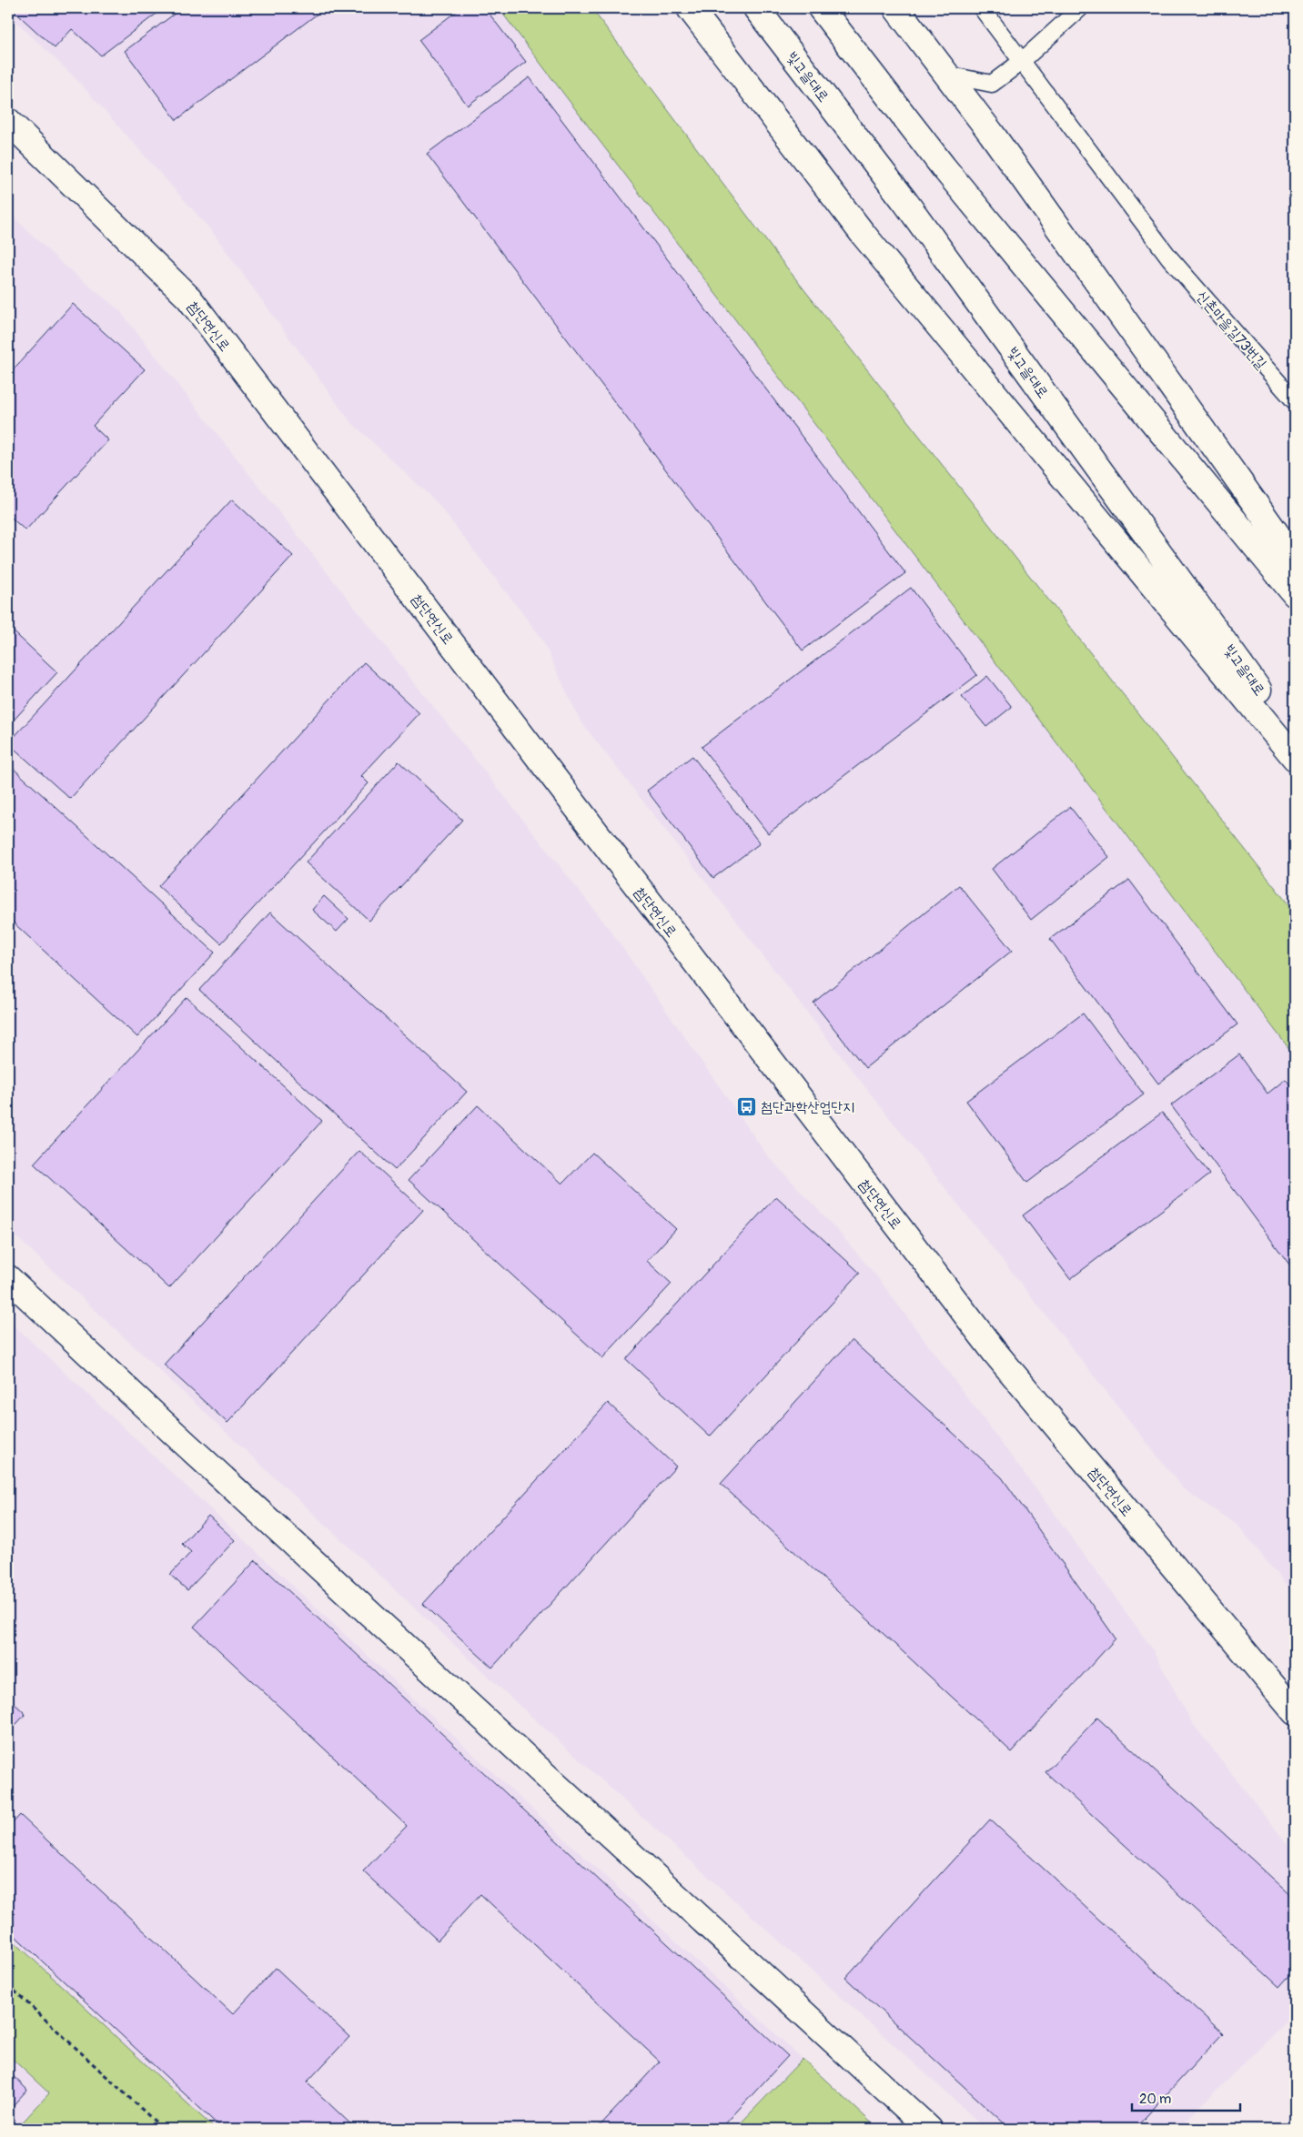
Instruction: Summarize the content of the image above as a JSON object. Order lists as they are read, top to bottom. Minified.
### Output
{"streets":{"main road":["빛고을대로","첨단연신로"],"lane":["신촌마을길73번길"]},"places":{"bus stop":["첨단과학산업단지"]},"scale_bar":"20 m"}
